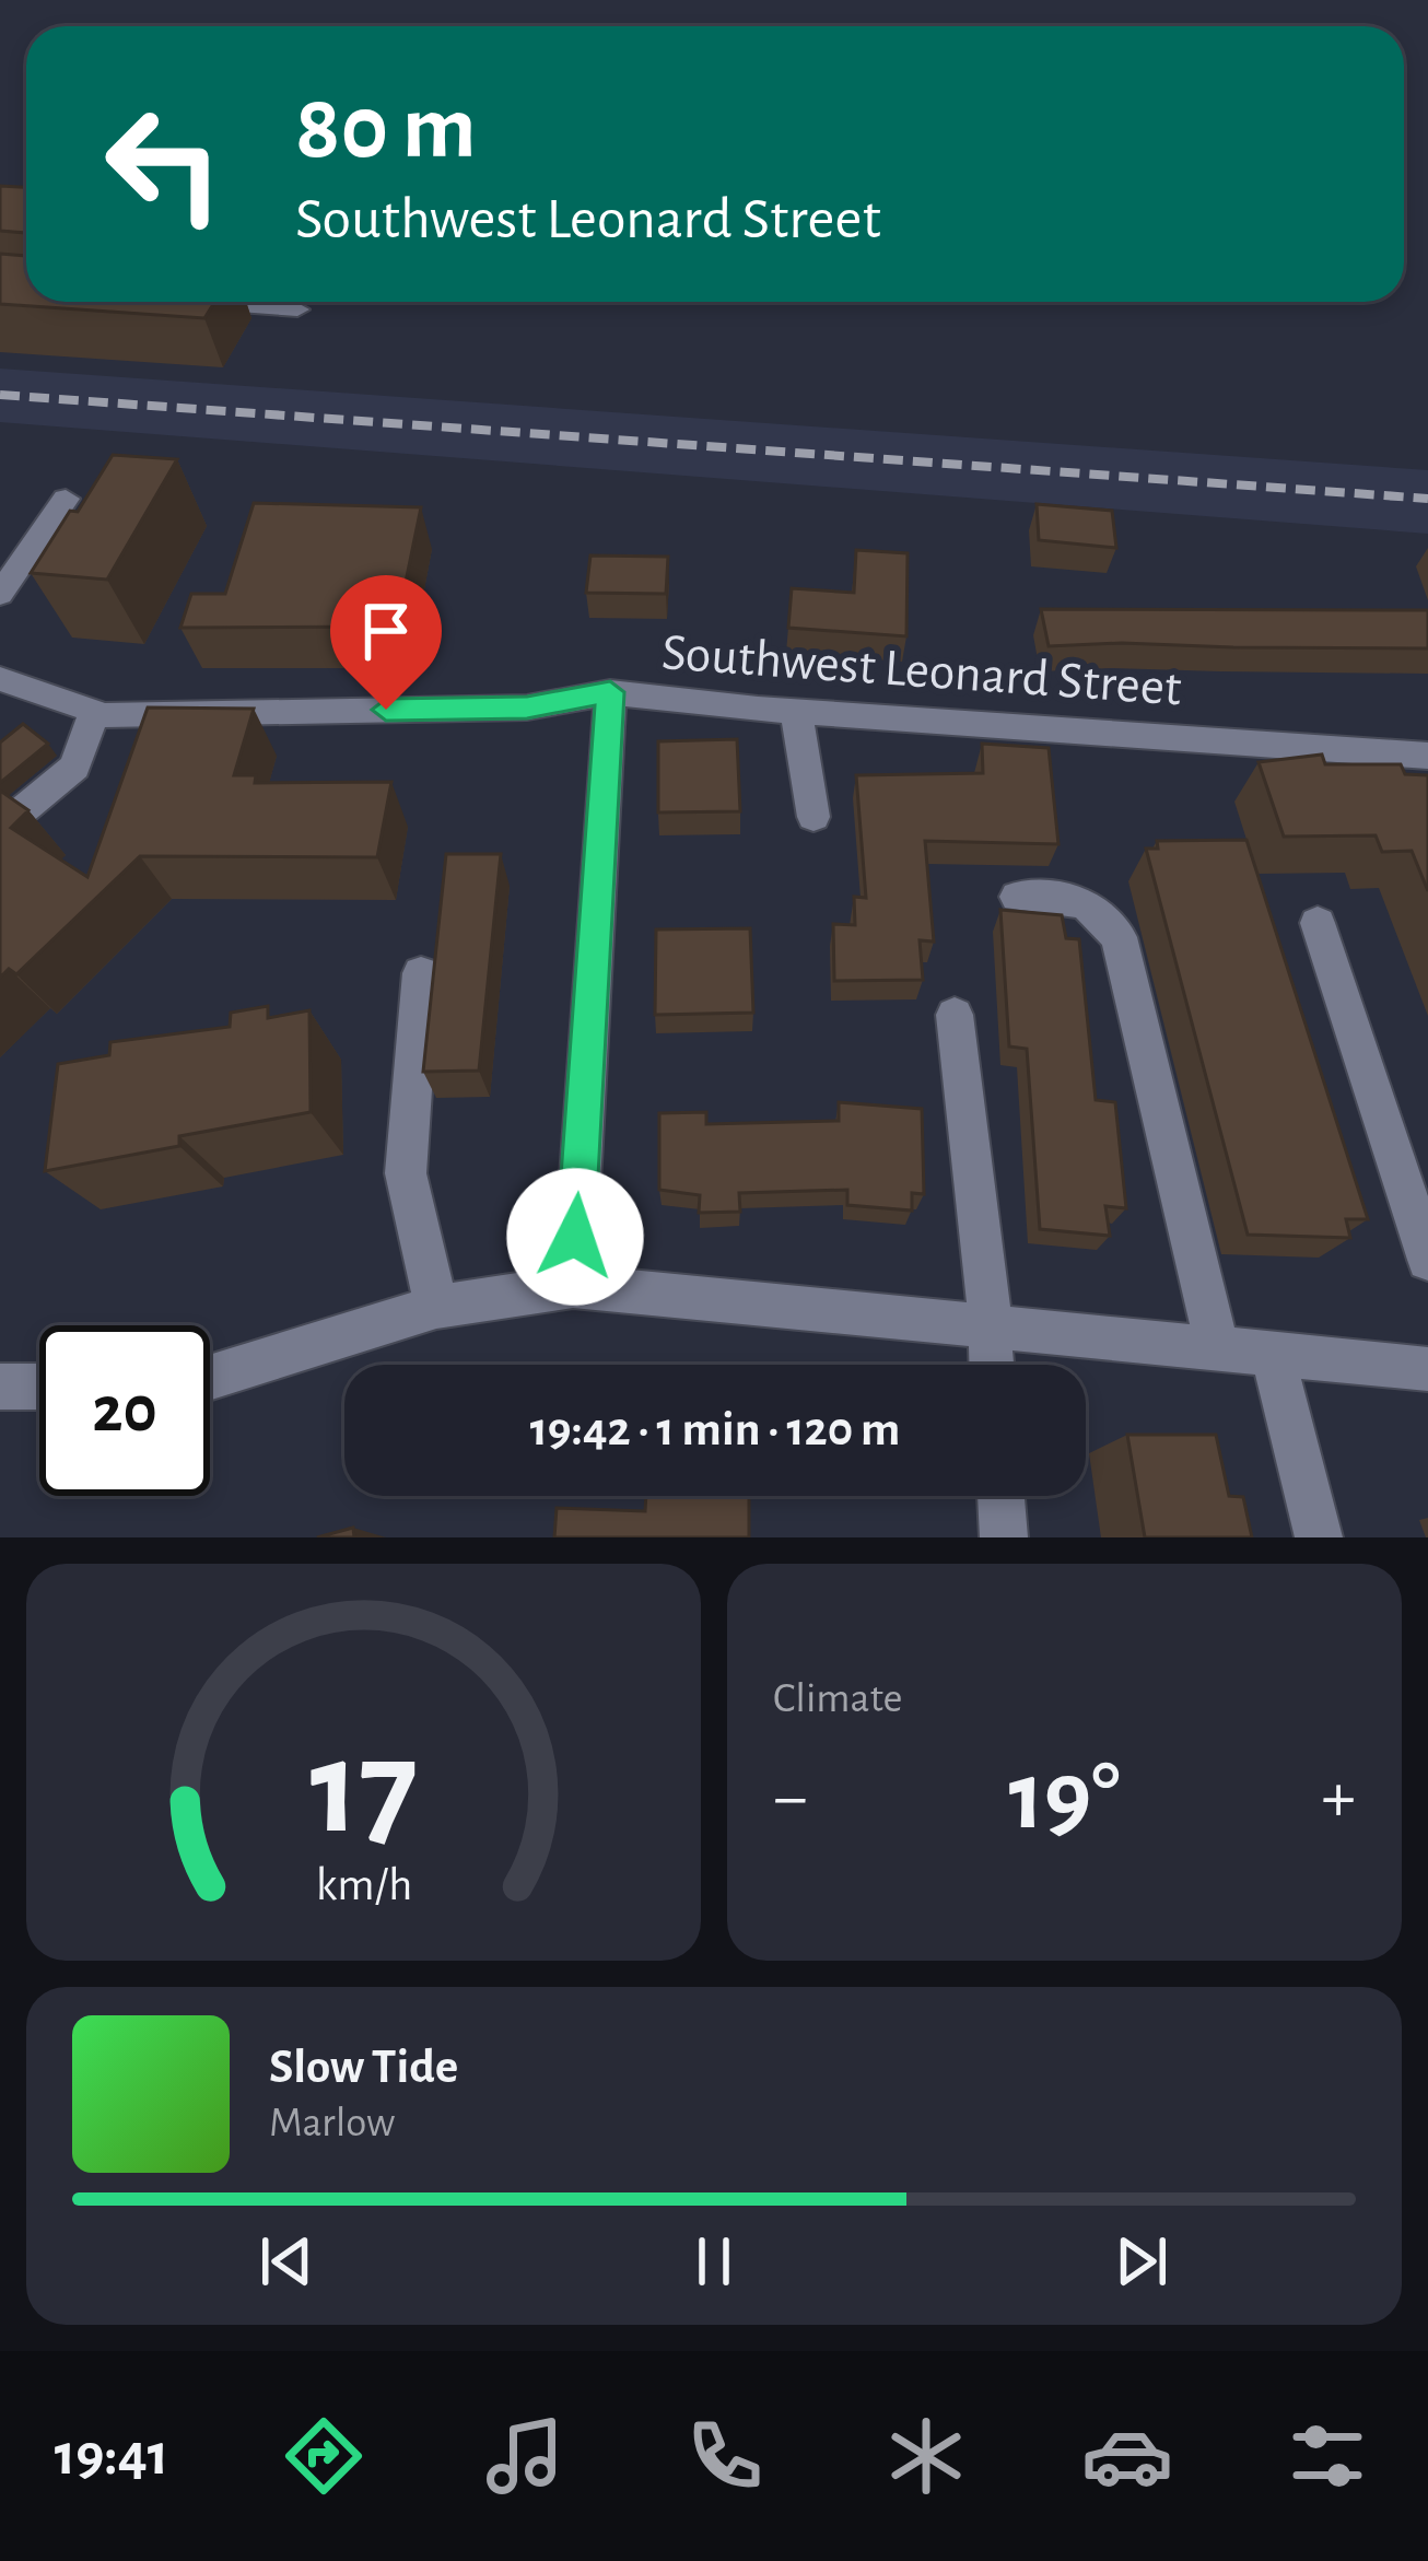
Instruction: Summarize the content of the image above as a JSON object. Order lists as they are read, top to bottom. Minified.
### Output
{"streets":{"street":["Southwest Leonard Street"]},"page":{"turn":["80 m","Southwest Leonard Street"],"limit":"20","trip":"19:42 · 1 min · 120 m","tile":"Climate","heat":["−","19°","+"],"song":["Slow Tide","Marlow"],"tabs":"19:41","gauge":["17","km/h"]}}
